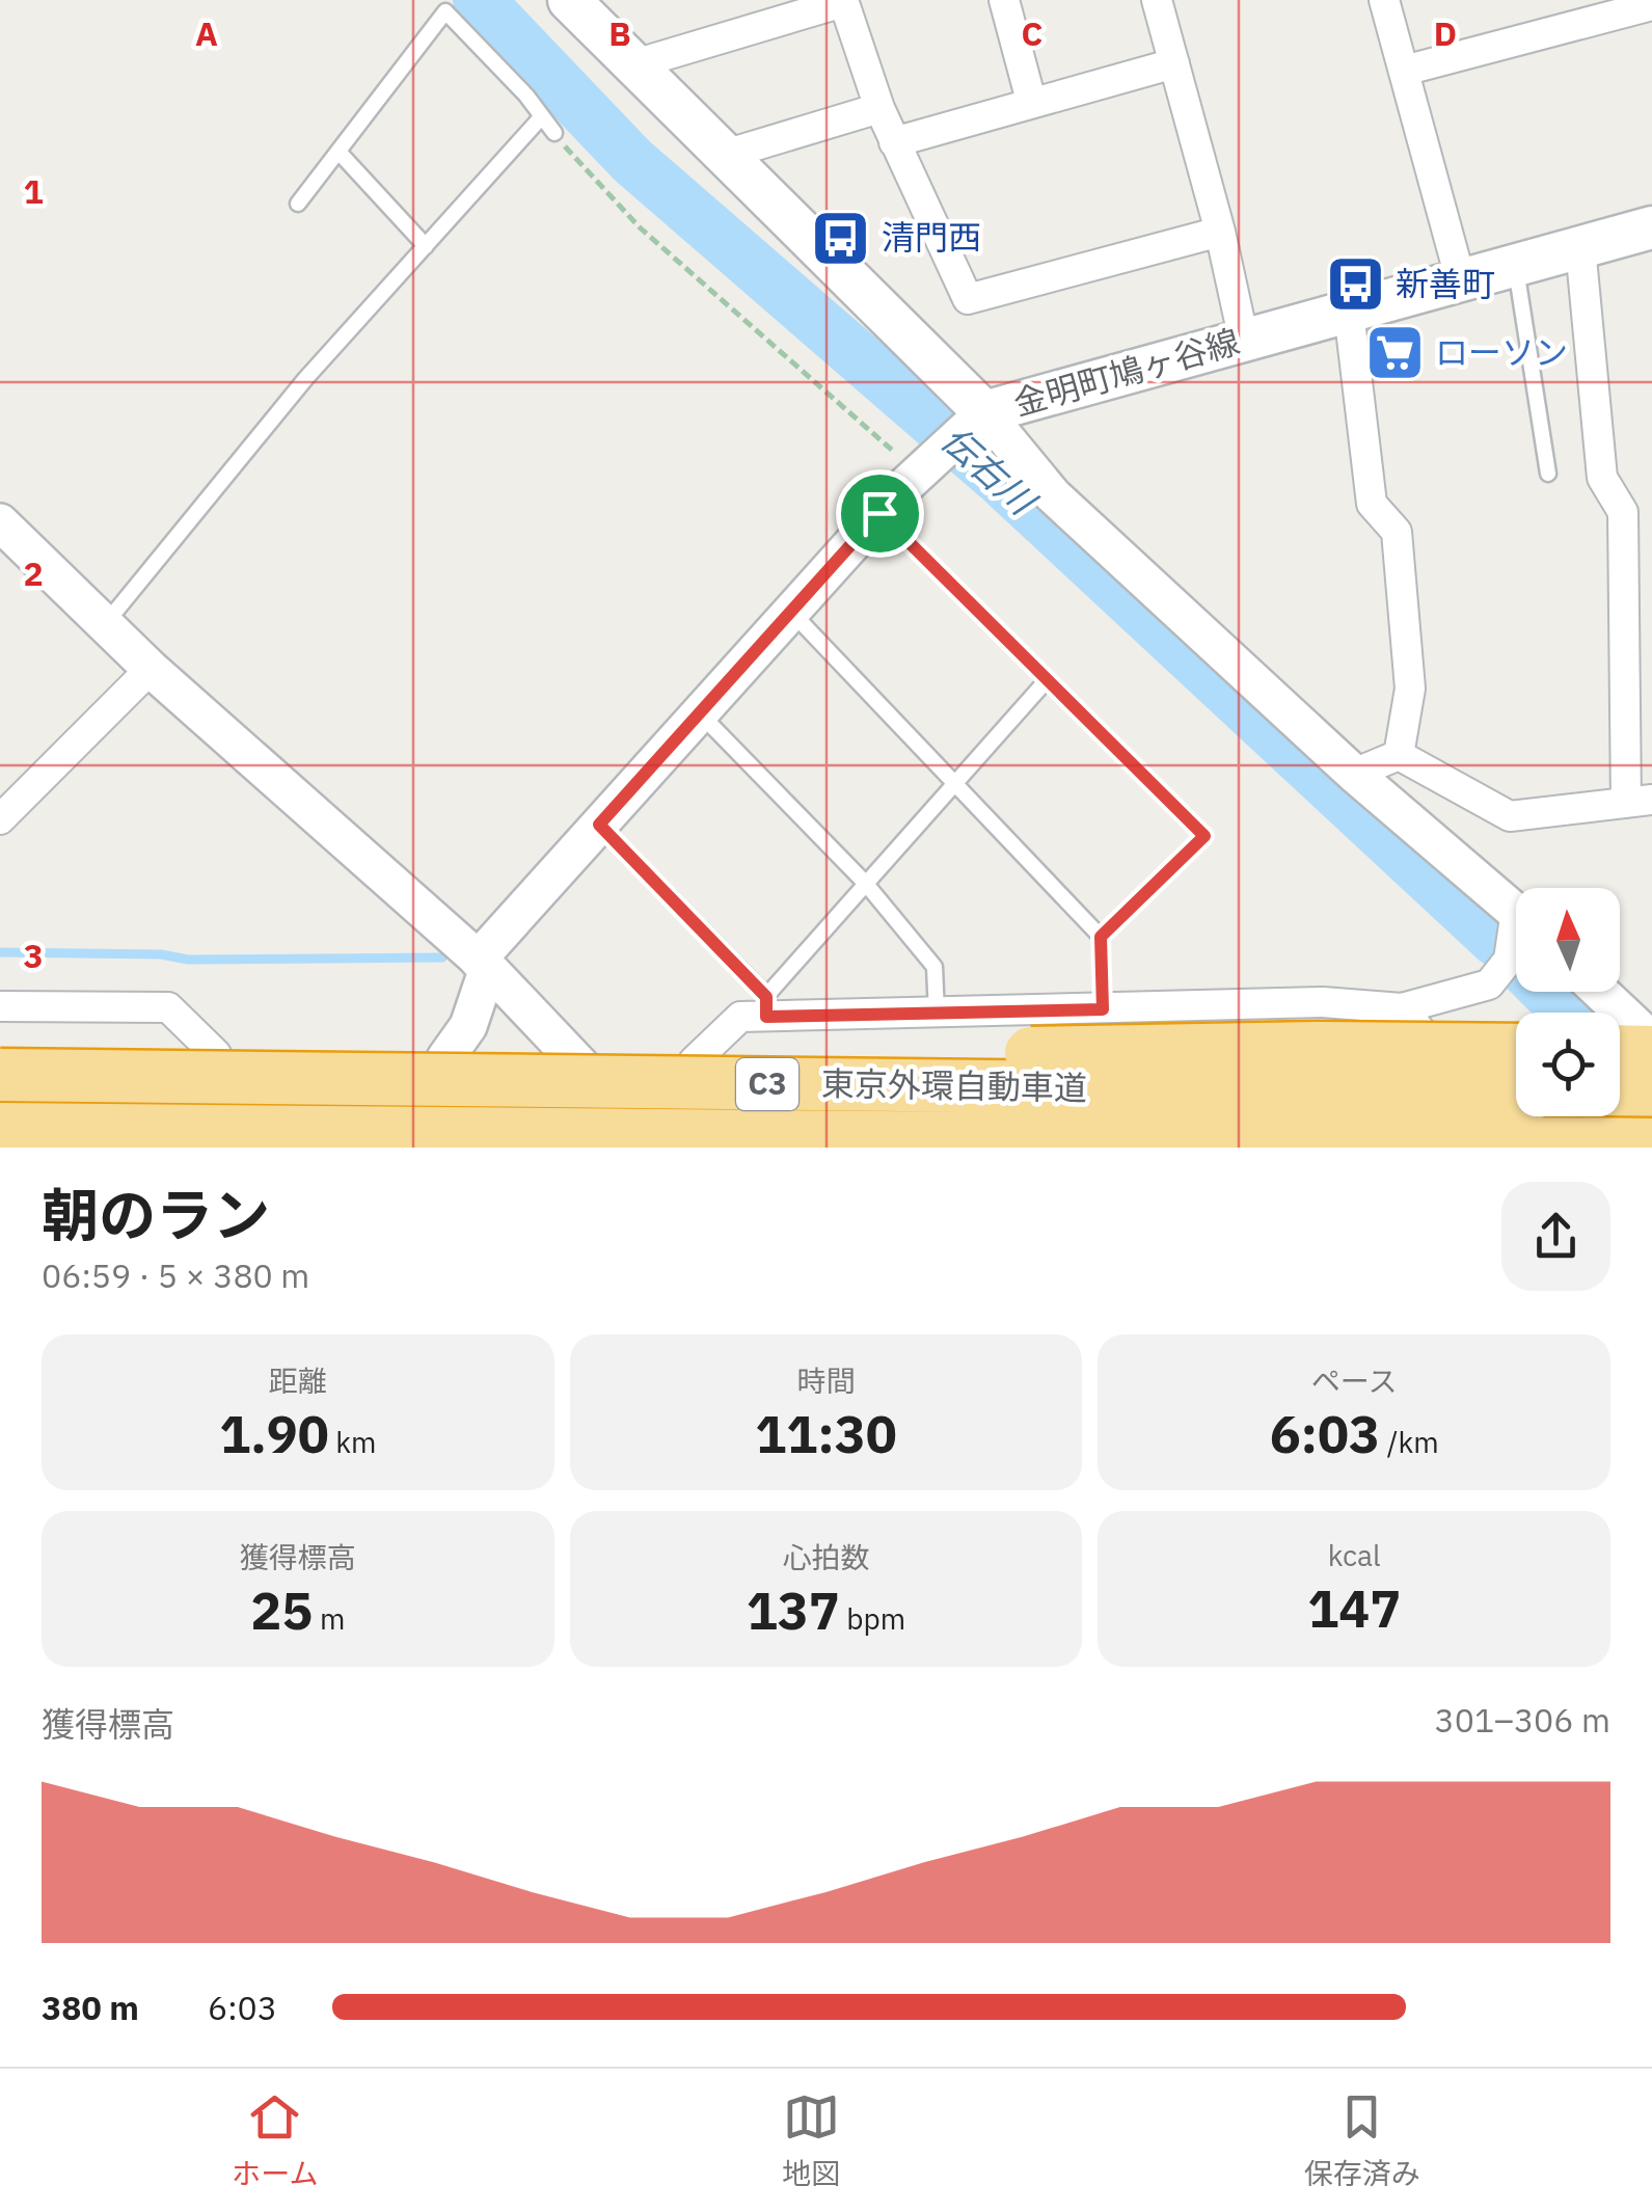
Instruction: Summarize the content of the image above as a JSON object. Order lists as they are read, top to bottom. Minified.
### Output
{"streets":{"highway":["C3","東京外環自動車道"],"main road":["金明町鳩ヶ谷線"]},"water":["伝右川"],"places":{"bus stop":["清門西","新善町"],"supermarket":["ローソン"]},"north":"top","page":{"heading":["朝のラン","06:59 · 5 × 380 m"],"stats":[["距離","1.90 km"],["時間","11:30"],["ペース","6:03 /km"],["獲得標高","25 m"],["心拍数","137 bpm"],["kcal","147"]],"chart":["獲得標高","301–306 m"],"list":[{"name":"380 m","note":"6:03"}],"tabs":["ホーム","地図","保存済み"]},"grid":{"columns":["A","B","C","D"],"rows":["1","2","3"]}}
